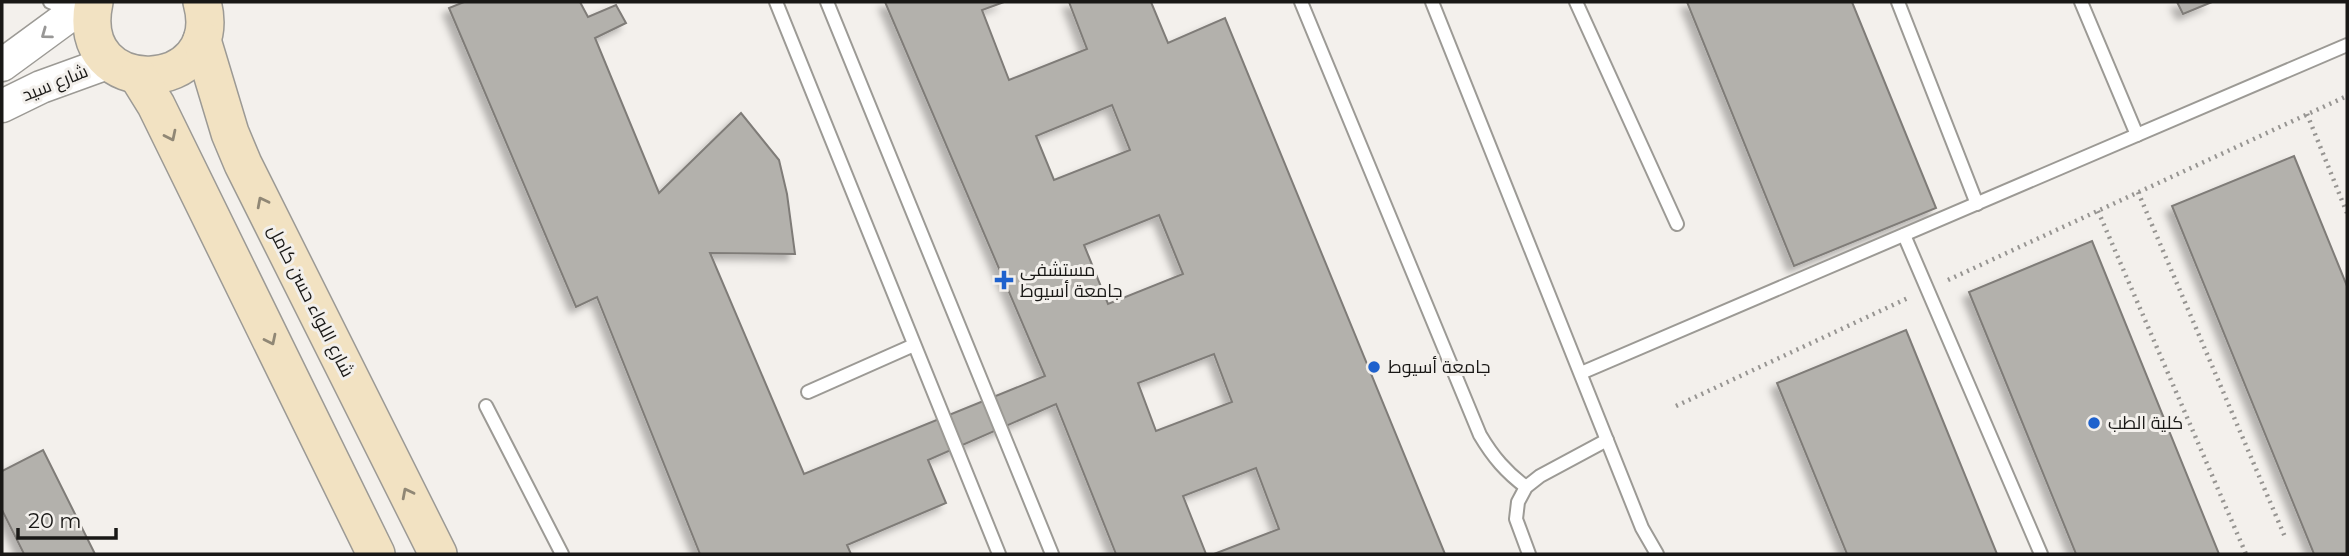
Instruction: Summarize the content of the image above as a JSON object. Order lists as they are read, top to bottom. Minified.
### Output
{"streets":{"main road":["شارع اللواء حسن كامل"],"street":["شارع سيد"]},"places":{"health":["مستشفی جامعة أسيوط"],"other":["جامعة أسيوط","كلية الطب"]},"scale_bar":"20 m"}
